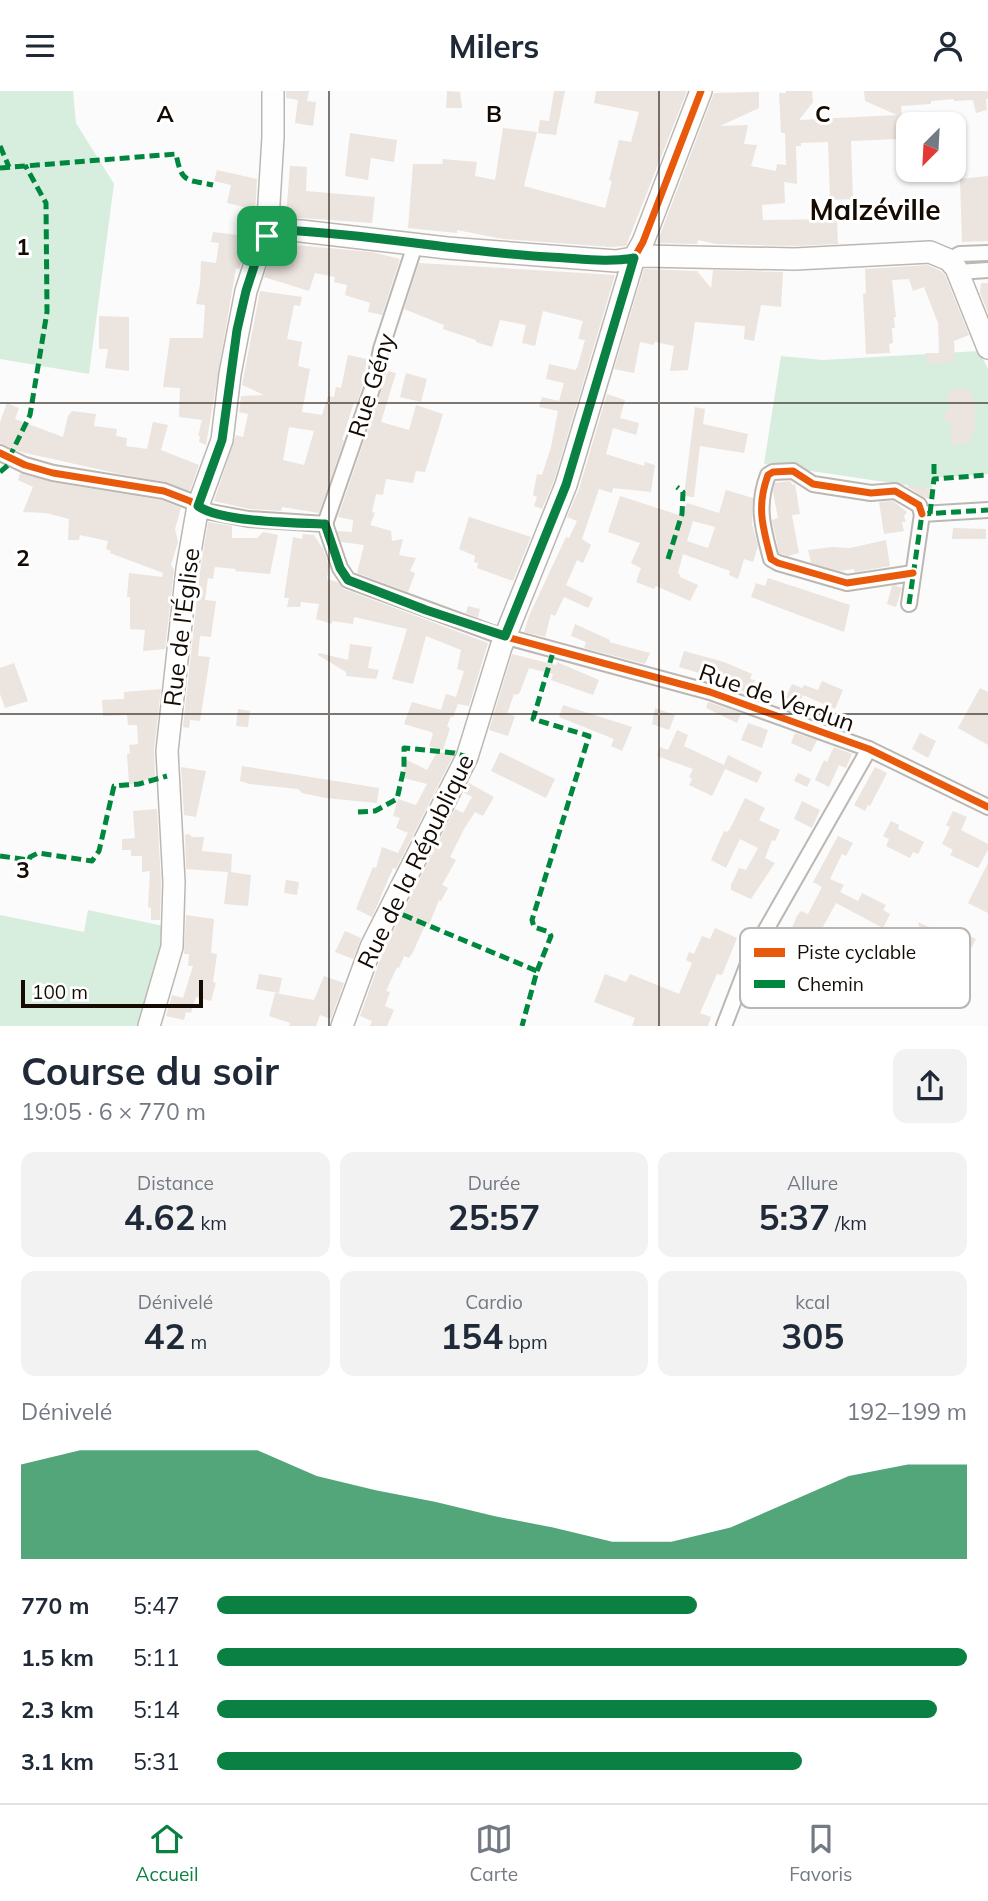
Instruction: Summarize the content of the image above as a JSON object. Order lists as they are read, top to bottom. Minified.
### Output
{"streets":{"main road":["Rue de l'Église","Rue de la République"],"street":["Rue Gény","Rue de Verdun"]},"crossings":[["Rue Gény","Rue de Verdun"],["Rue de Verdun","Rue de la République"]],"districts":["Malzéville"],"legend":["Piste cyclable","Chemin"],"scale_bar":"100 m","north":"bottom left","page":{"header":"Milers","scale":"100 m","heading":["Course du soir","19:05 · 6 × 770 m"],"stats":[["Distance","4.62 km"],["Durée","25:57"],["Allure","5:37 /km"],["Dénivelé","42 m"],["Cardio","154 bpm"],["kcal","305"]],"chart":["Dénivelé","192–199 m"],"list":[{"name":"770 m","note":"5:47"},{"name":"1.5 km","note":"5:11"},{"name":"2.3 km","note":"5:14"},{"name":"3.1 km","note":"5:31"}],"tabs":["Accueil","Carte","Favoris"]},"grid":{"columns":["A","B","C"],"rows":["1","2","3"]}}
